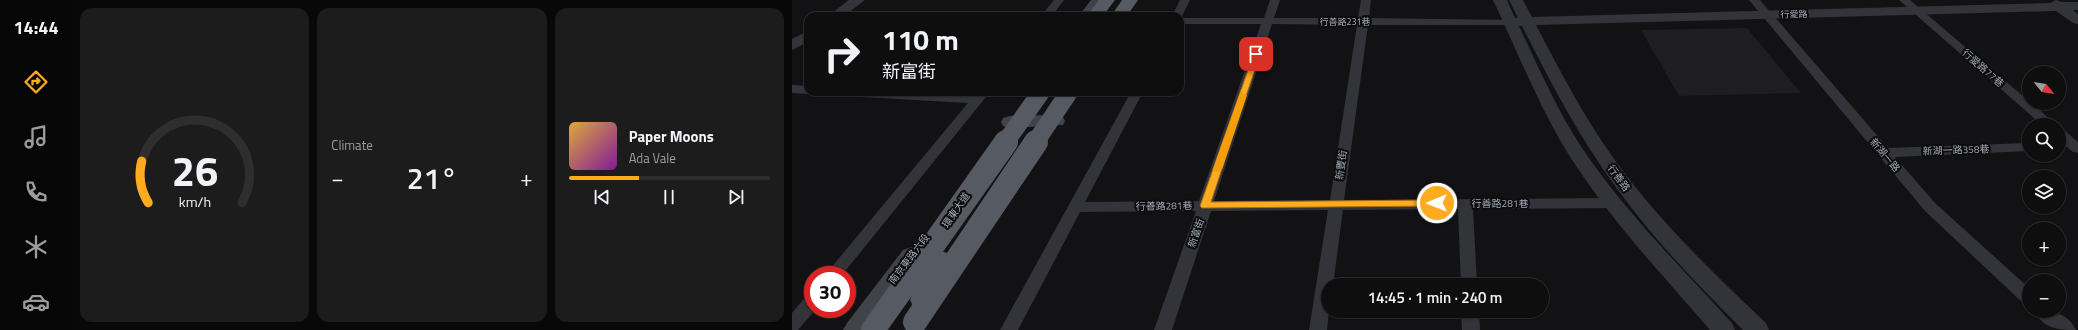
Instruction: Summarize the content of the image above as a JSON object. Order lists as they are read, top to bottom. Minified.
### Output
{"streets":{"highway":["環東大道"],"main road":["南京東路六段"],"street":["行愛路","行善路231巷","行愛路77巷","新湖一路358巷","新湖一路","新豐街","行善路","行善路281巷","新富街"]},"crossings":[["行愛路","行善路231巷"],["行愛路","行愛路77巷"],["行愛路","新湖一路"],["行愛路","行善路"],["行善路231巷","新豐街"],["行善路231巷","行善路"],["行善路231巷","新富街"],["新湖一路358巷","新湖一路"],["新豐街","行善路281巷"],["行善路","行善路281巷"],["行善路281巷","新富街"]],"north":"bottom right","page":{"tabs":"14:44","tile":"Climate","turn":["110 m","新富街"],"map_buttons":["+","−"],"song":["Paper Moons","Ada Vale"],"heat":["−","21°","+"],"limit":"30","trip":"14:45 · 1 min · 240 m","gauge":["26","km/h"]}}
